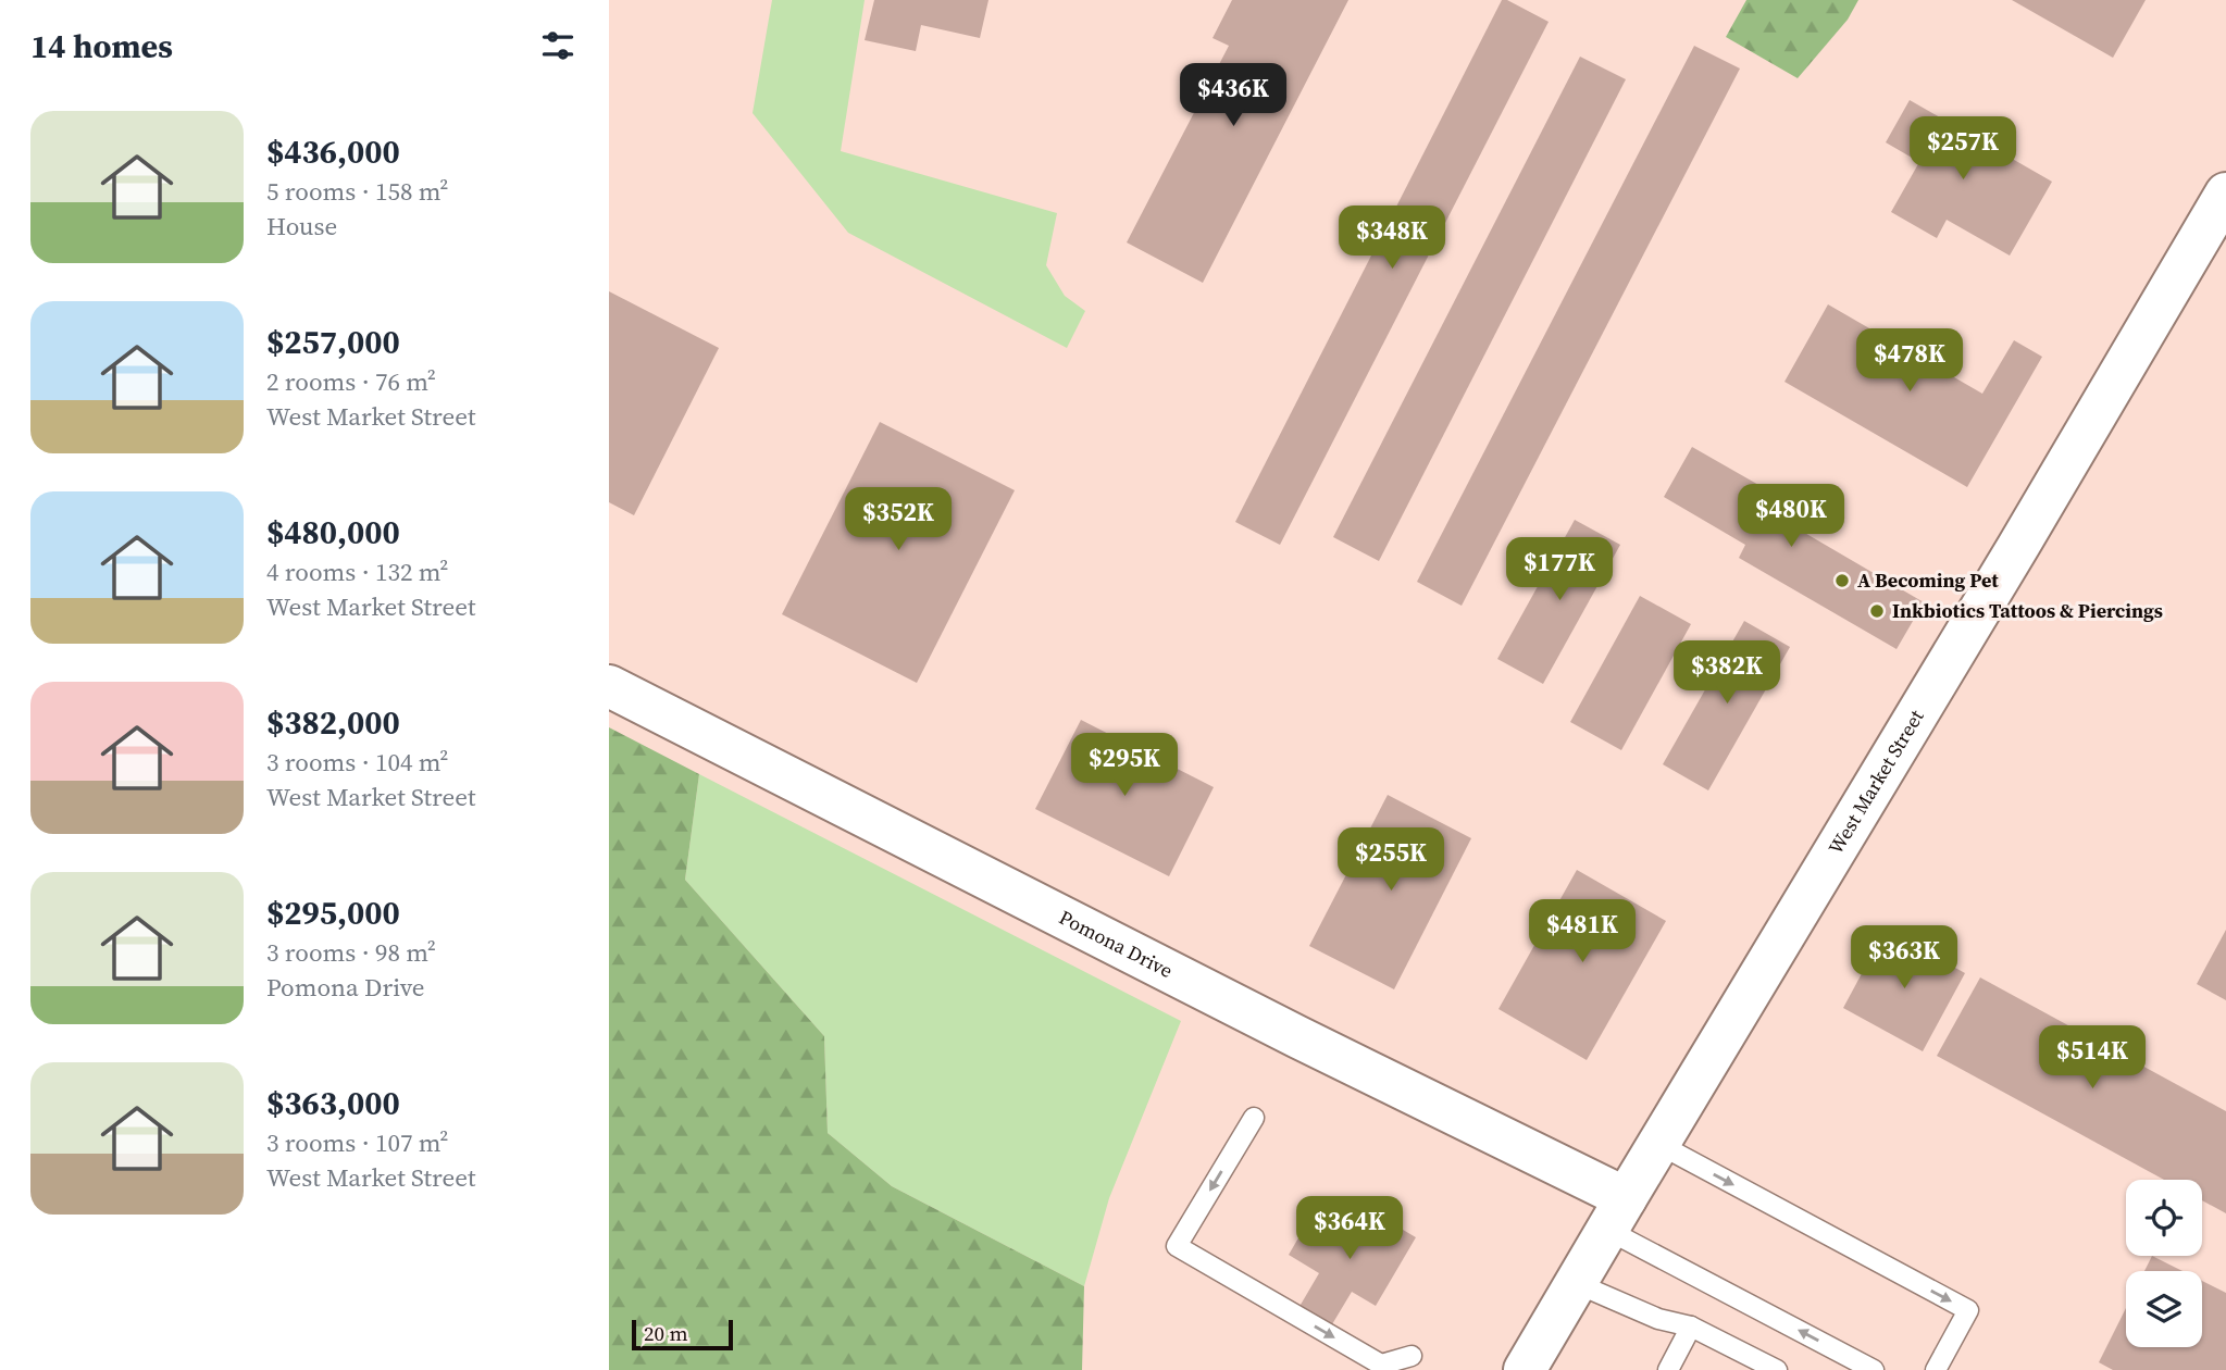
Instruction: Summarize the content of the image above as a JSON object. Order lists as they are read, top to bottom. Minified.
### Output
{"streets":{"main road":["West Market Street","Pomona Drive"]},"crossings":[["West Market Street","Pomona Drive"]],"places":["A Becoming Pet","Inkbiotics Tattoos & Piercings"],"scale_bar":"20 m","page":{"heading":"14 homes","price":["$436K","$257K","$348K","$478K","$480K","$352K","$177K","$382K","$295K","$255K","$481K","$363K","$514K","$364K"],"list":[{"name":"$436,000","note":"5 rooms · 158 m² · House"},{"name":"$257,000","note":"2 rooms · 76 m² · West Market Street"},{"name":"$480,000","note":"4 rooms · 132 m² · West Market Street"},{"name":"$382,000","note":"3 rooms · 104 m² · West Market Street"},{"name":"$295,000","note":"3 rooms · 98 m² · Pomona Drive"},{"name":"$363,000","note":"3 rooms · 107 m² · West Market Street"}],"scale":"20 m"}}
